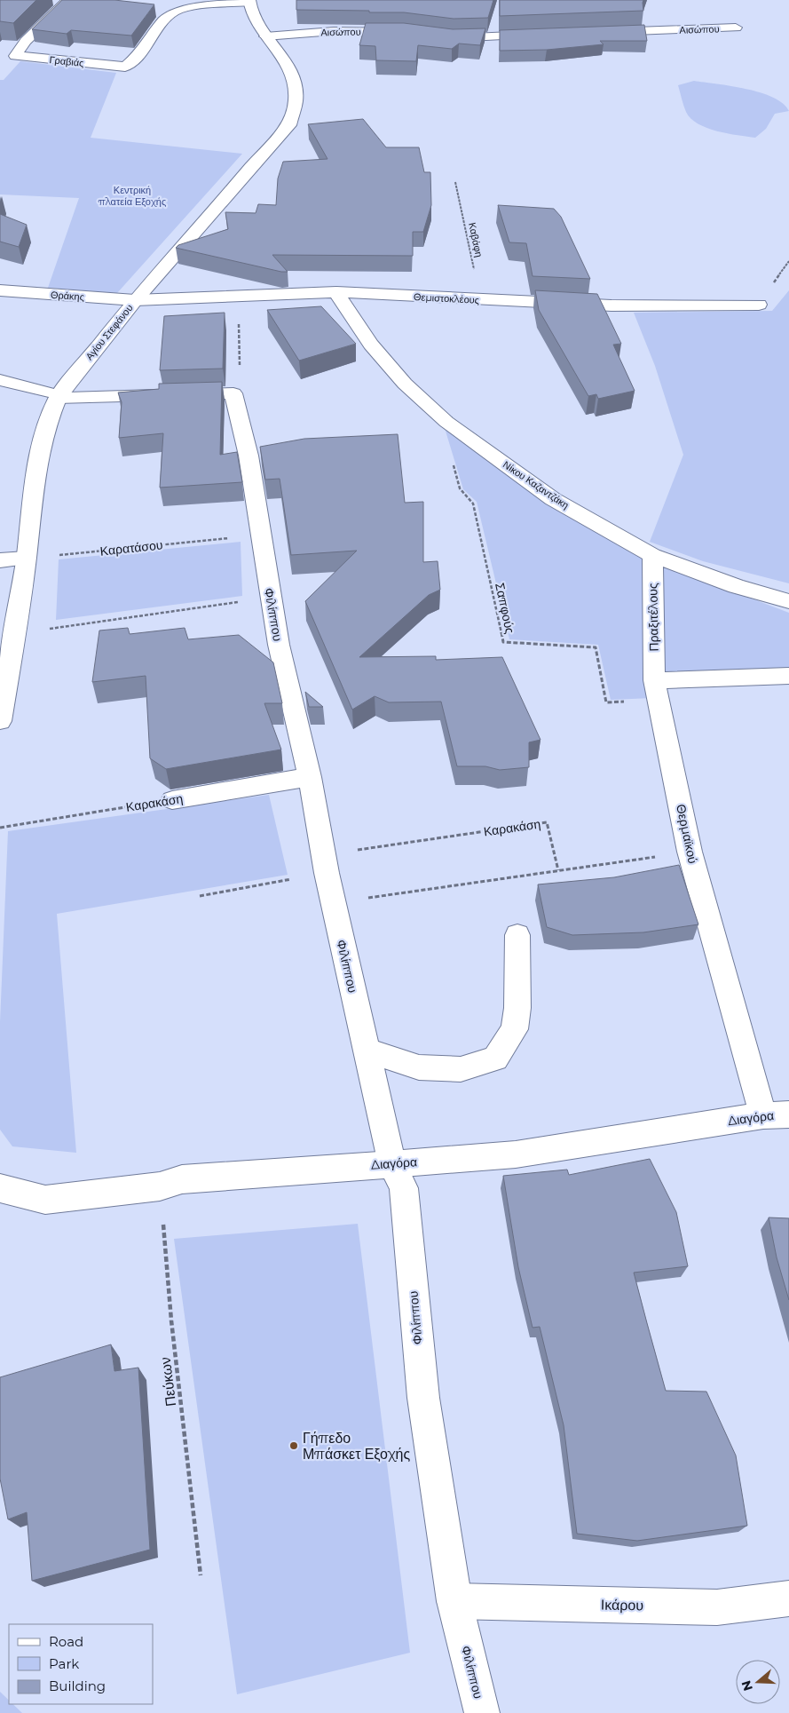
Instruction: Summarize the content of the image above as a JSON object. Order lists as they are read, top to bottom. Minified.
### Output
{"streets":{"street":["Αισώπου","Γραβιάς","Θράκης","Θεμιστοκλέους","Αγίου Στεφάνου","Νίκου Καζαντζάκη","Φιλίππου","Πραξιτέλους","Καρακάση","Θερμαϊκού","Διαγόρα","Ικάρου"],"path":["Καβάφη","Καρατάσου","Σαπφούς","Πεύκων"]},"crossings":[["Αισώπου","Αγίου Στεφάνου"],["Γραβιάς","Αγίου Στεφάνου"],["Καβάφη","Θεμιστοκλέους"],["Θράκης","Θεμιστοκλέους"],["Θράκης","Αγίου Στεφάνου"],["Θεμιστοκλέους","Αγίου Στεφάνου"],["Θεμιστοκλέους","Νίκου Καζαντζάκη"],["Αγίου Στεφάνου","Καρατάσου"],["Αγίου Στεφάνου","Φιλίππου"],["Νίκου Καζαντζάκη","Σαπφούς"],["Νίκου Καζαντζάκη","Πραξιτέλους"],["Καρατάσου","Φιλίππου"],["Σαπφούς","Πραξιτέλους"],["Σαπφούς","Θερμαϊκού"],["Φιλίππου","Καρακάση"],["Φιλίππου","Διαγόρα"],["Φιλίππου","Ικάρου"],["Πραξιτέλους","Θερμαϊκού"],["Θερμαϊκού","Διαγόρα"],["Διαγόρα","Πεύκων"]],"parks":["Κεντρική πλατεία Εξοχής"],"places":["Γήπεδο Μπάσκετ Εξοχής"],"legend":["Road","Park","Building"],"north":"left"}
